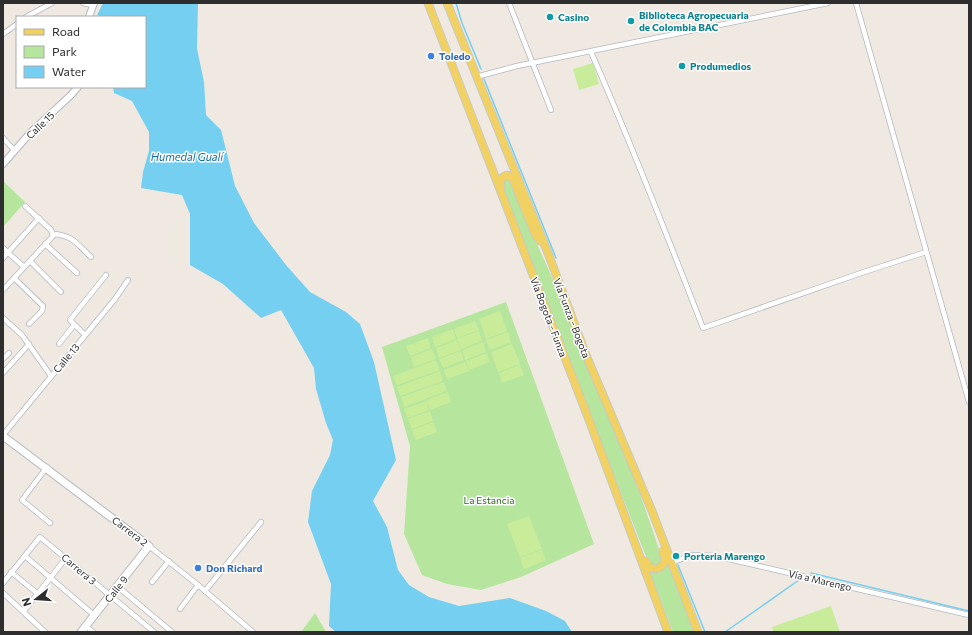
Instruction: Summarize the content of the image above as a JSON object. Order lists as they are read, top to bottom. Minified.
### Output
{"streets":{"main road":["Vía Bogota - Funza","Vía Funza - Bogota","Carrera 2","Calle 9"],"street":["Calle 15","Calle 13","Carrera 3","Vía a Marengo"]},"crossings":[["Vía Funza - Bogota","Vía a Marengo"],["Calle 13","Carrera 2"],["Carrera 2","Calle 9"],["Carrera 3","Calle 9"]],"water":["Humedal Gualí"],"parks":["La Estancia"],"places":["Casino","Biblioteca Agropecuaria de Colombia BAC","Toledo","Produmedios","Porteria Marengo","Don Richard"],"legend":["Road","Park","Water"],"north":"left"}
